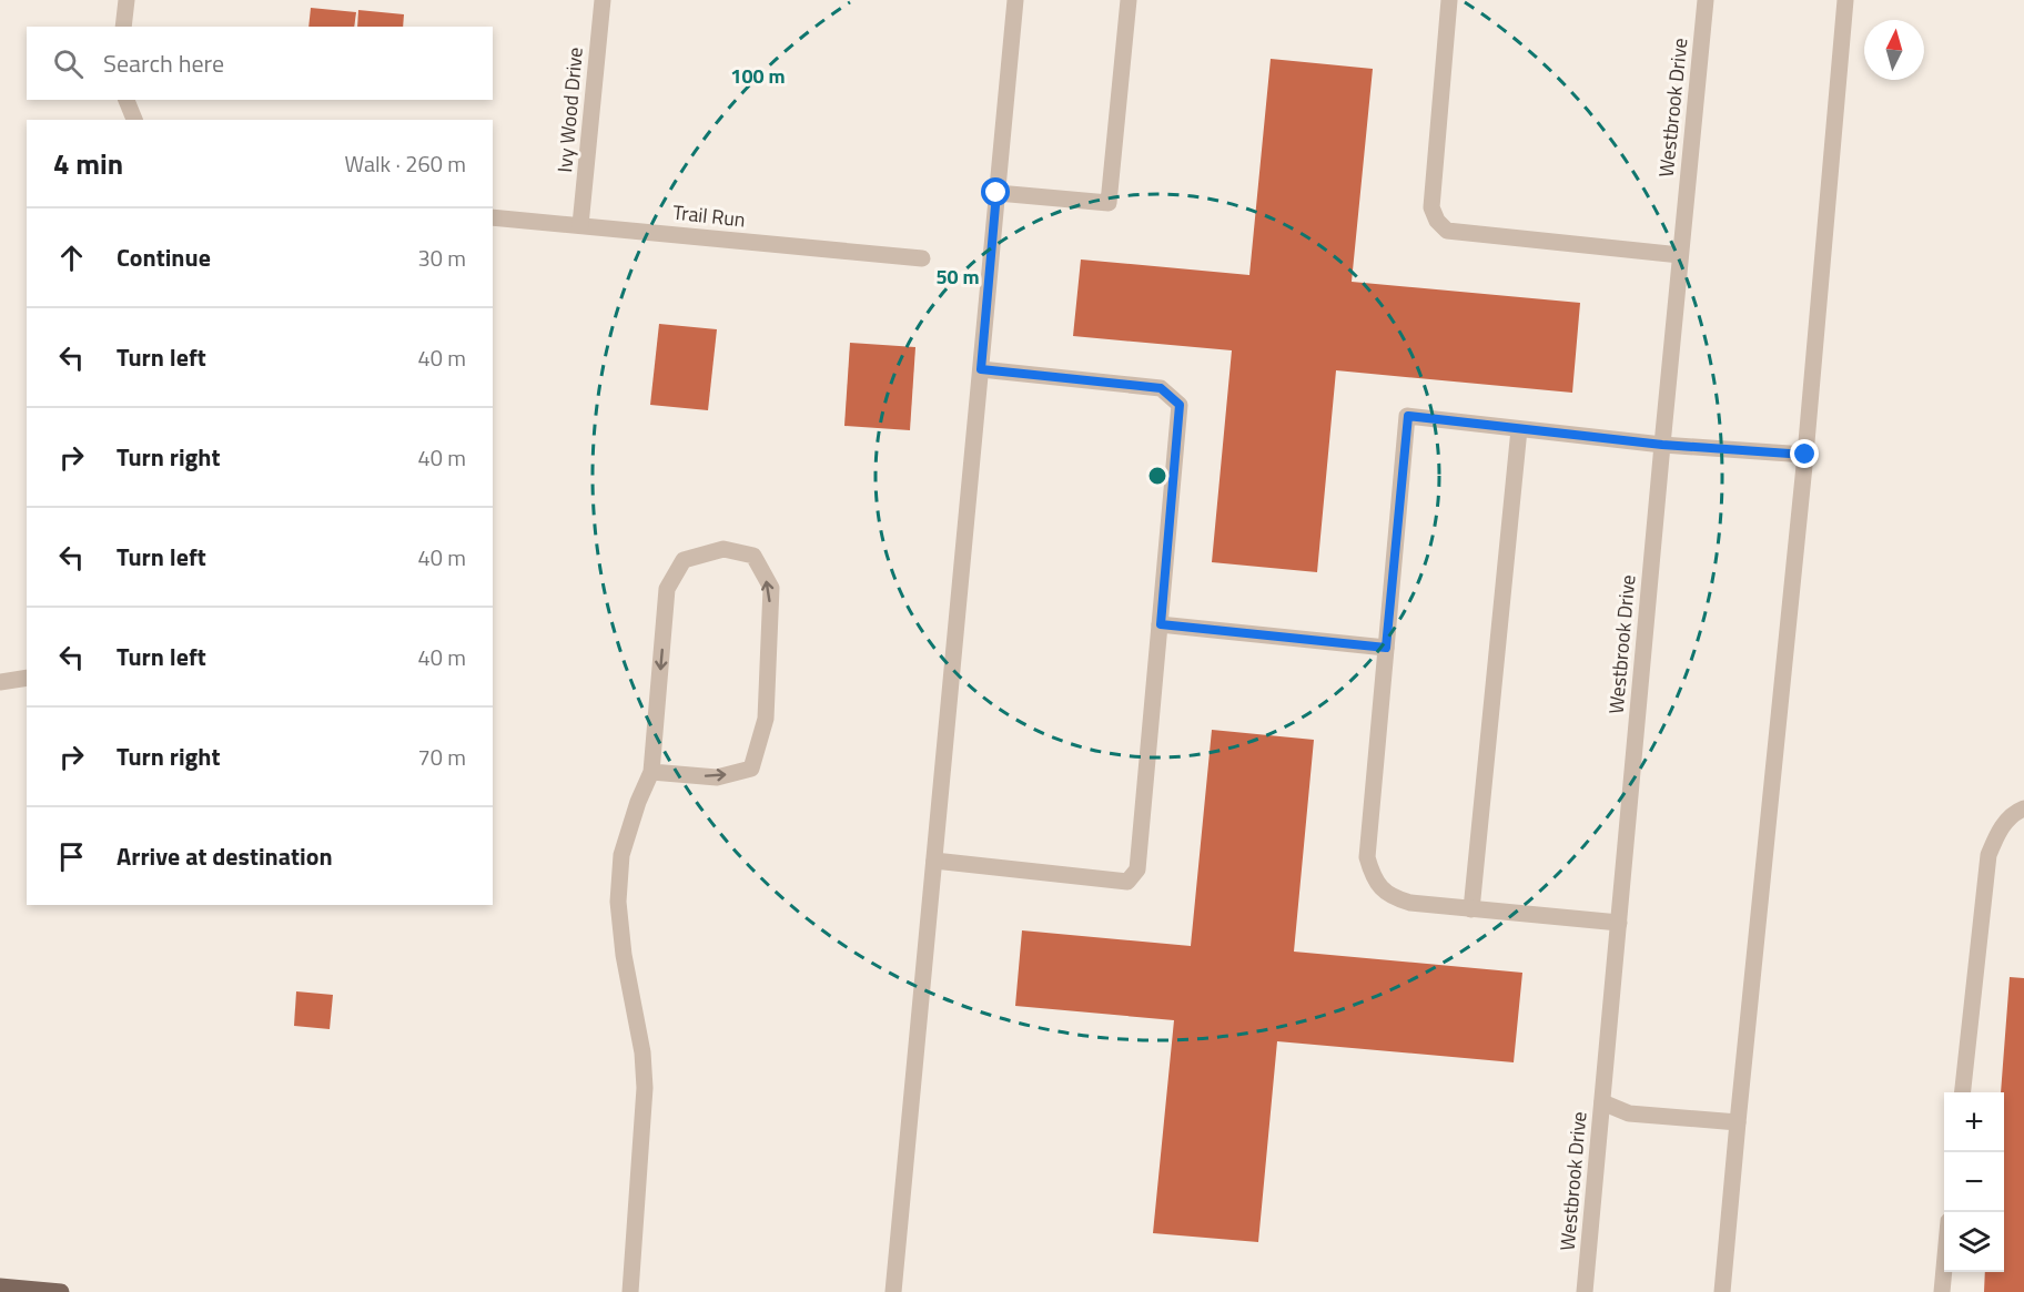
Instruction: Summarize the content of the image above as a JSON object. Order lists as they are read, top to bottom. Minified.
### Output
{"streets":{"street":["Westbrook Drive","Ivy Wood Drive","Trail Run"]},"crossings":[["Ivy Wood Drive","Trail Run"]],"north":"top","page":{"search":"Search here","heading":["4 min","Walk · 260 m"],"list":[["Continue","30 m"],["Turn left","40 m"],["Turn right","40 m"],["Turn left","40 m"],["Turn left","40 m"],["Turn right","70 m"],"Arrive at destination"],"map_buttons":["+","−"]},"rings":["100 m","50 m"]}
